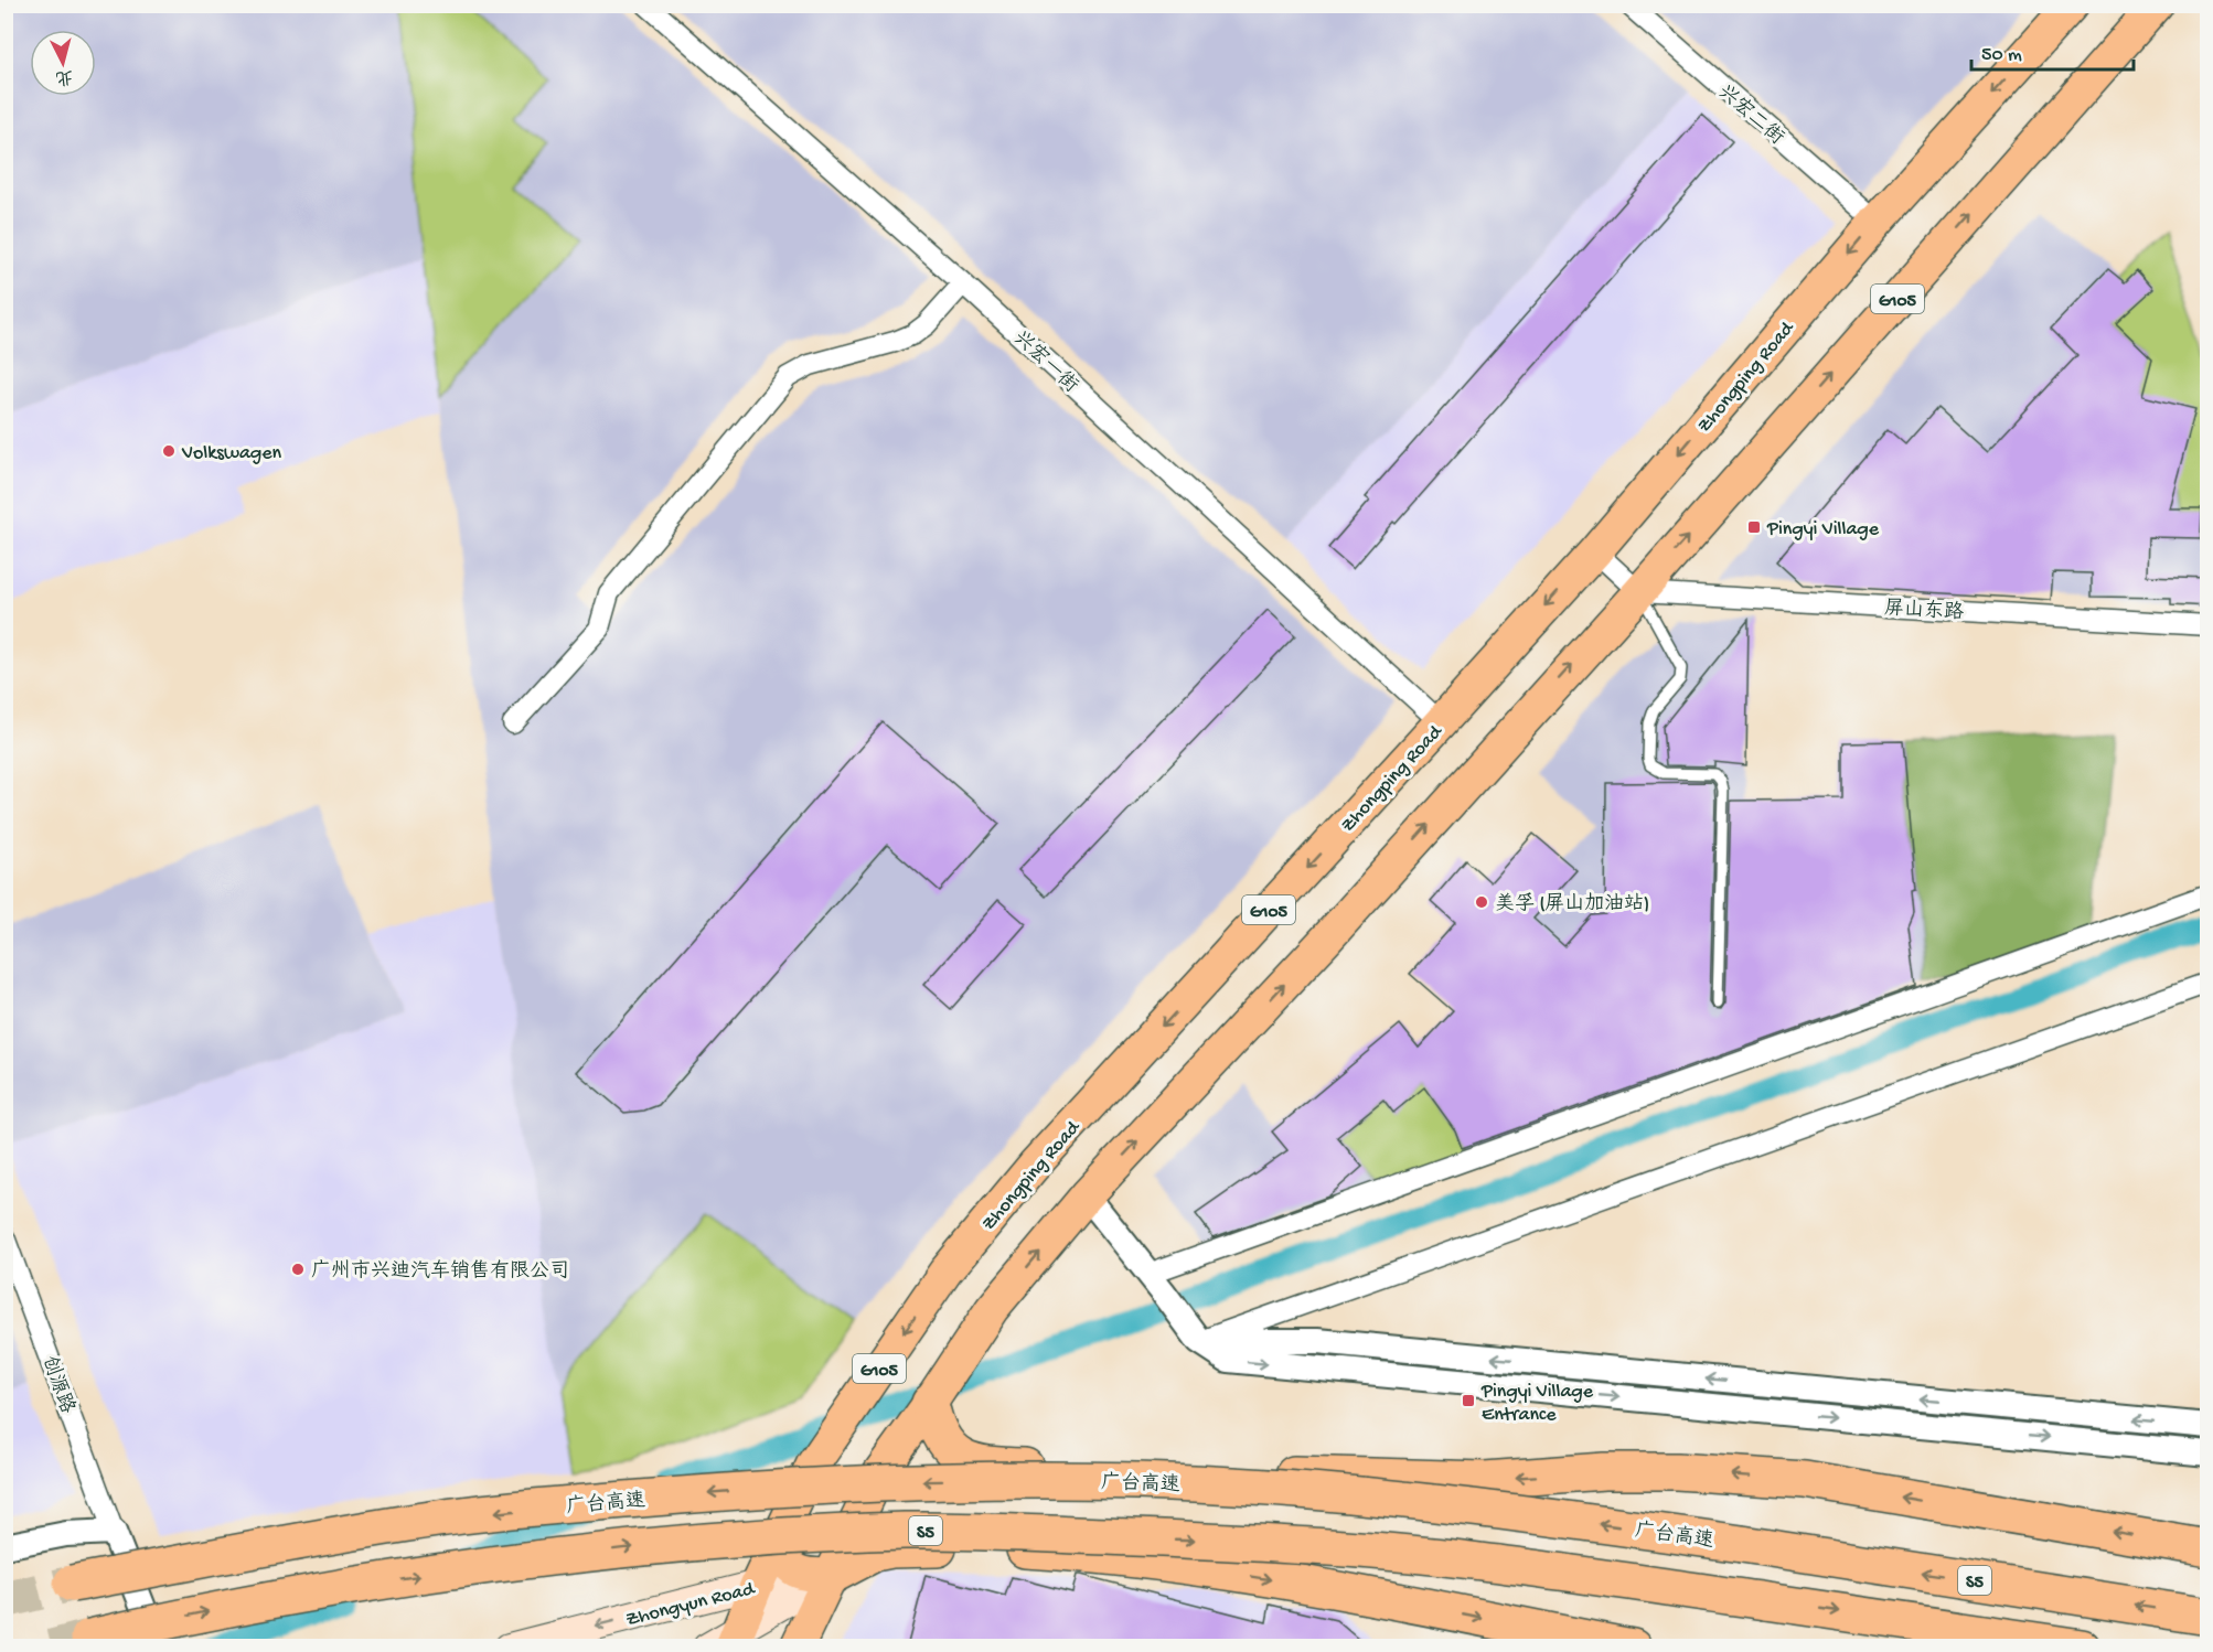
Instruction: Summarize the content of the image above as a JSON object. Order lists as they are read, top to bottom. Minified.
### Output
{"streets":{"highway":["G105","Zhongping Road","广台高速","S5"],"main road":["Zhongyun Road"],"street":["兴宏二街","兴宏一街","屏山东路","创源路"]},"crossings":[["兴宏二街","Zhongping Road"],["G105","Zhongping Road"],["G105","屏山东路"],["G105","Zhongyun Road"],["兴宏一街","Zhongping Road"],["Zhongping Road","Zhongyun Road"]],"one_way":["Zhongyun Road"],"places":{"other":["Volkswagen","美孚 (屏山加油站)","广州市兴迪汽车销售有限公司"],"transit":["Pingyi Village","Pingyi Village Entrance"]},"scale_bar":"50 m","north":"bottom"}
